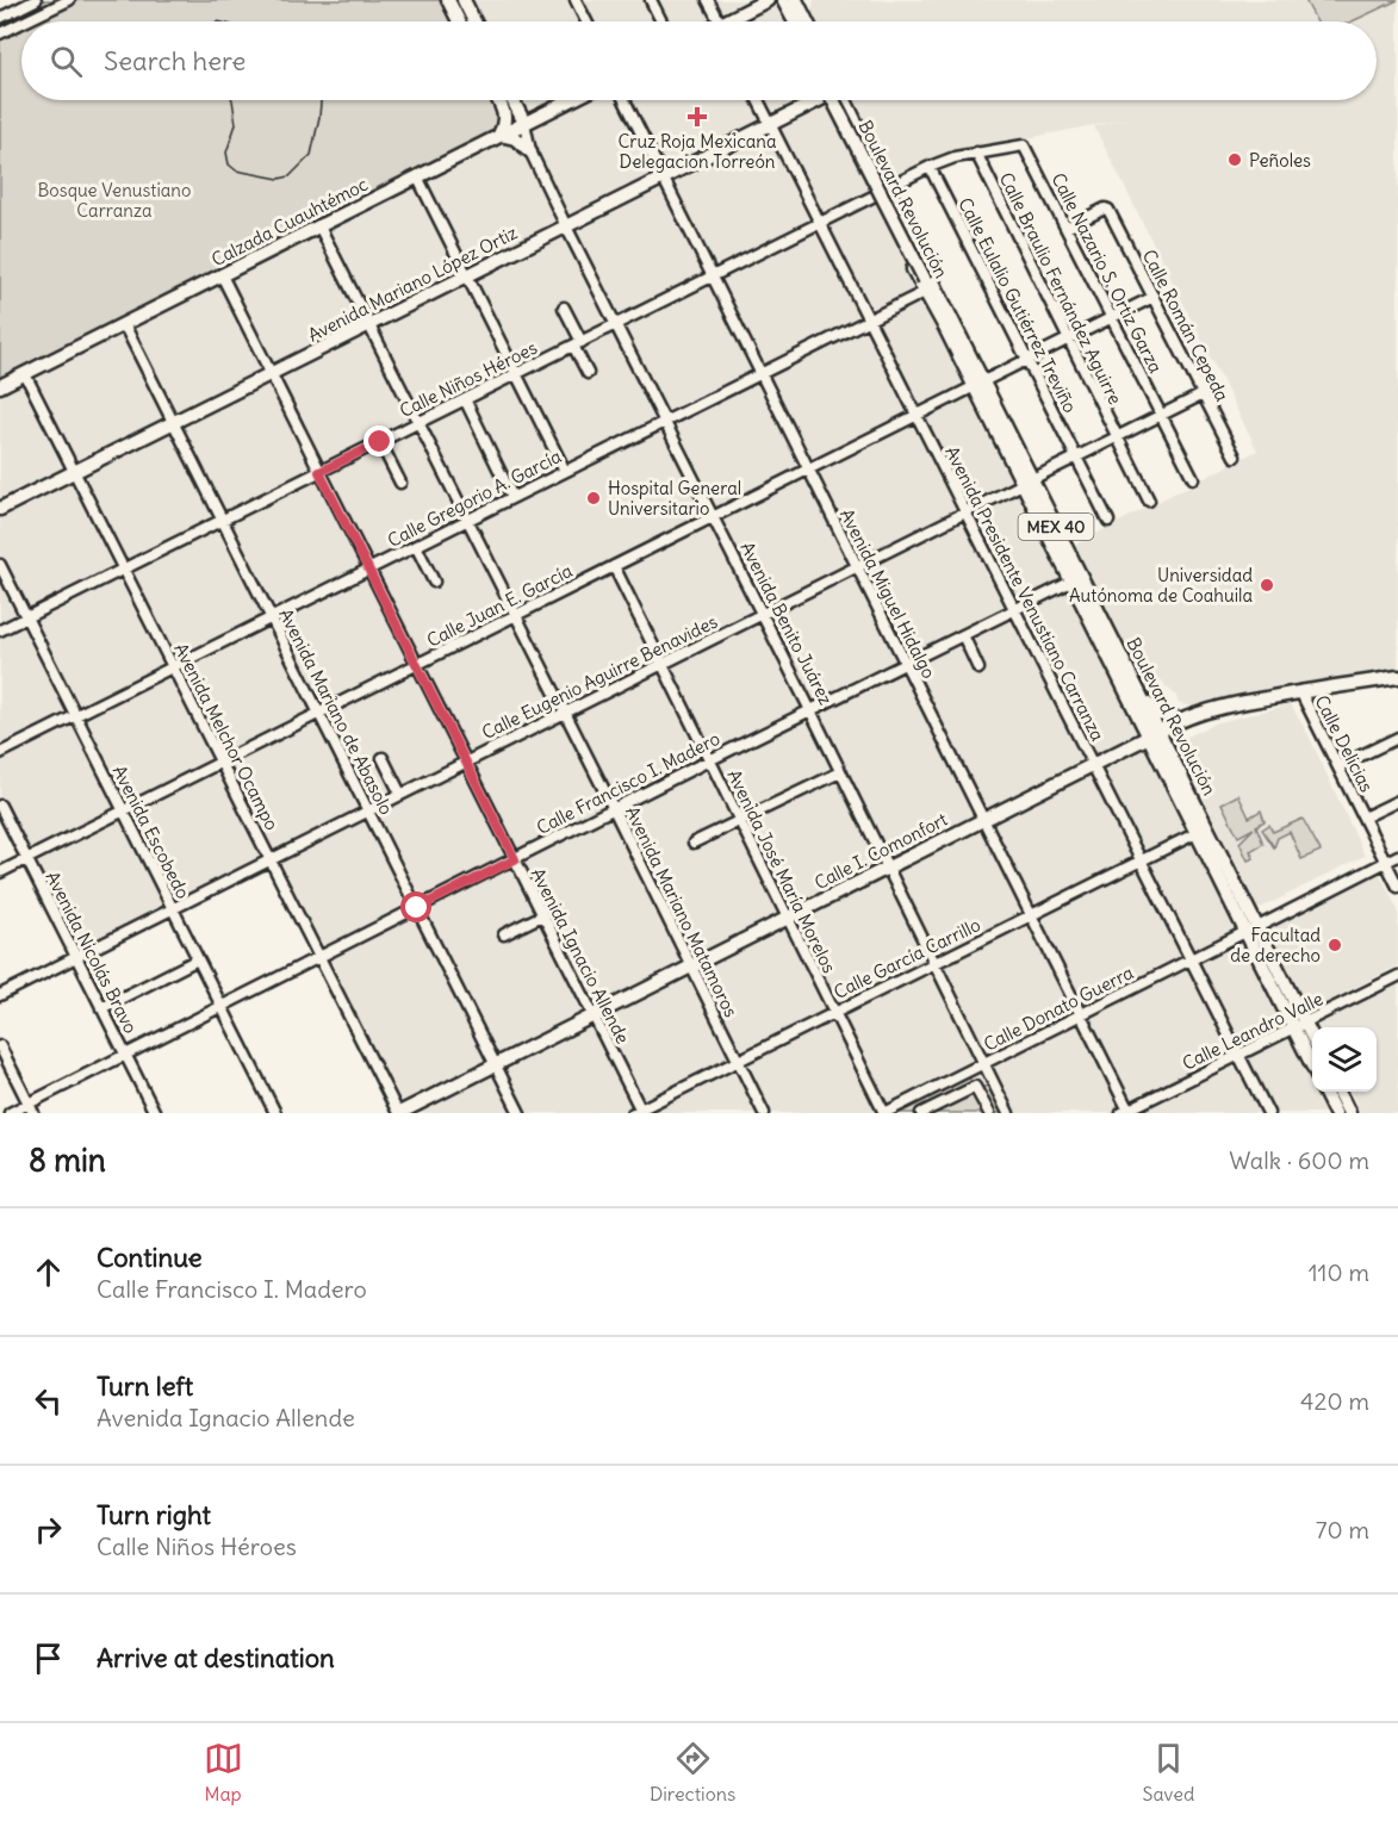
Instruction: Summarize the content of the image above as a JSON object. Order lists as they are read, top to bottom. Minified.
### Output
{"streets":{"main road":["Boulevard Revolución","Calzada Cuauhtémoc","Avenida Mariano López Ortiz","MEX 40","Avenida Benito Juárez","Calle I. Comonfort"],"street":["Calle Nazario S. Ortiz Garza","Calle Braulio Fernández Aguirre","Calle Eulalio Gutiérrez Treviño","Calle Román Cepeda","Calle Niños Héroes","Calle Gregorio A. García","Avenida Miguel Hidalgo","Avenida Presidente Venustiano Carranza","Calle Juan E. García","Calle Eugenio Aguirre Benavides","Avenida Mariano de Abasolo","Avenida Melchor Ocampo","Calle Delicias","Calle Francisco I. Madero","Avenida Escobedo","Avenida José María Morelos","Avenida Mariano Matamoros","Avenida Nicolás Bravo","Avenida Ignacio Allende","Calle García Carrillo","Calle Donato Guerra","Calle Leandro Valle"]},"crossings":[["Boulevard Revolución","Calle Gregorio A. García"],["Boulevard Revolución","MEX 40"],["Boulevard Revolución","Calle Juan E. García"],["Boulevard Revolución","Calle Eugenio Aguirre Benavides"],["Boulevard Revolución","Calle I. Comonfort"],["Boulevard Revolución","Calle Donato Guerra"],["Calzada Cuauhtémoc","Avenida Benito Juárez"],["Calzada Cuauhtémoc","Avenida Mariano de Abasolo"],["Calzada Cuauhtémoc","Avenida Melchor Ocampo"],["Calzada Cuauhtémoc","Avenida Mariano Matamoros"],["Calzada Cuauhtémoc","Avenida Ignacio Allende"],["Calle Nazario S. Ortiz Garza","Calle Braulio Fernández Aguirre"],["Calle Nazario S. Ortiz Garza","Calle Román Cepeda"],["Calle Nazario S. Ortiz Garza","Calle Juan E. García"],["Calle Nazario S. Ortiz Garza","Calle Eugenio Aguirre Benavides"],["Avenida Mariano López Ortiz","Avenida Miguel Hidalgo"],["Avenida Mariano López Ortiz","Avenida Presidente Venustiano Carranza"],["Avenida Mariano López Ortiz","Avenida Benito Juárez"],["Avenida Mariano López Ortiz","Avenida Mariano de Abasolo"],["Avenida Mariano López Ortiz","Avenida Melchor Ocampo"],["Avenida Mariano López Ortiz","Avenida Mariano Matamoros"],["Avenida Mariano López Ortiz","Avenida Ignacio Allende"],["Calle Braulio Fernández Aguirre","Calle Juan E. García"],["Calle Braulio Fernández Aguirre","Calle Eugenio Aguirre Benavides"],["Calle Eulalio Gutiérrez Treviño","Calle Juan E. García"],["Calle Eulalio Gutiérrez Treviño","Calle Eugenio Aguirre Benavides"],["Calle Román Cepeda","Calle Juan E. García"],["Calle Román Cepeda","Calle Eugenio Aguirre Benavides"],["Calle Niños Héroes","Avenida Miguel Hidalgo"],["Calle Niños Héroes","Avenida Presidente Venustiano Carranza"],["Calle Niños Héroes","Avenida Benito Juárez"],["Calle Niños Héroes","Avenida Mariano de Abasolo"],["Calle Niños Héroes","Avenida Melchor Ocampo"],["Calle Niños Héroes","Avenida Escobedo"],["Calle Niños Héroes","Avenida Mariano Matamoros"],["Calle Niños Héroes","Avenida Ignacio Allende"],["Calle Gregorio A. García","Avenida Miguel Hidalgo"],["Calle Gregorio A. García","Avenida Presidente Venustiano Carranza"],["Calle Gregorio A. García","Avenida Benito Juárez"],["Calle Gregorio A. García","Avenida Mariano de Abasolo"],["Calle Gregorio A. García","Avenida Melchor Ocampo"],["Calle Gregorio A. García","Avenida Escobedo"],["Calle Gregorio A. García","Avenida Mariano Matamoros"],["Calle Gregorio A. García","Avenida Ignacio Allende"],["MEX 40","Calle Juan E. García"],["MEX 40","Calle Eugenio Aguirre Benavides"],["MEX 40","Calle Francisco I. Madero"],["MEX 40","Calle I. Comonfort"],["MEX 40","Calle García Carrillo"],["MEX 40","Calle Donato Guerra"],["MEX 40","Calle Leandro Valle"],["Avenida Miguel Hidalgo","Calle Juan E. García"],["Avenida Miguel Hidalgo","Calle Eugenio Aguirre Benavides"],["Avenida Miguel Hidalgo","Calle Francisco I. Madero"],["Avenida Miguel Hidalgo","Calle I. Comonfort"],["Avenida Miguel Hidalgo","Calle García Carrillo"],["Avenida Miguel Hidalgo","Calle Donato Guerra"],["Avenida Miguel Hidalgo","Calle Leandro Valle"],["Avenida Presidente Venustiano Carranza","Calle Juan E. García"],["Avenida Presidente Venustiano Carranza","Calle Eugenio Aguirre Benavides"],["Avenida Presidente Venustiano Carranza","Calle Francisco I. Madero"],["Avenida Presidente Venustiano Carranza","Calle I. Comonfort"],["Avenida Presidente Venustiano Carranza","Calle García Carrillo"],["Avenida Presidente Venustiano Carranza","Calle Donato Guerra"],["Avenida Presidente Venustiano Carranza","Calle Leandro Valle"],["Calle Juan E. García","Avenida Benito Juárez"],["Calle Juan E. García","Avenida Mariano de Abasolo"],["Calle Juan E. García","Avenida Melchor Ocampo"],["Calle Juan E. García","Avenida Escobedo"],["Calle Juan E. García","Avenida José María Morelos"],["Calle Juan E. García","Avenida Mariano Matamoros"],["Calle Juan E. García","Avenida Nicolás Bravo"],["Calle Juan E. García","Avenida Ignacio Allende"],["Avenida Benito Juárez","Calle Eugenio Aguirre Benavides"],["Avenida Benito Juárez","Calle Francisco I. Madero"],["Avenida Benito Juárez","Calle I. Comonfort"],["Avenida Benito Juárez","Calle García Carrillo"],["Avenida Benito Juárez","Calle Donato Guerra"],["Calle Eugenio Aguirre Benavides","Avenida Mariano de Abasolo"],["Calle Eugenio Aguirre Benavides","Avenida Melchor Ocampo"],["Calle Eugenio Aguirre Benavides","Avenida Escobedo"],["Calle Eugenio Aguirre Benavides","Avenida José María Morelos"],["Calle Eugenio Aguirre Benavides","Avenida Mariano Matamoros"],["Calle Eugenio Aguirre Benavides","Avenida Nicolás Bravo"],["Calle Eugenio Aguirre Benavides","Avenida Ignacio Allende"],["Avenida Mariano de Abasolo","Calle Francisco I. Madero"],["Avenida Mariano de Abasolo","Calle I. Comonfort"],["Avenida Melchor Ocampo","Calle Francisco I. Madero"],["Avenida Melchor Ocampo","Calle I. Comonfort"],["Calle Delicias","Calle I. Comonfort"],["Calle Delicias","Calle Donato Guerra"],["Calle Francisco I. Madero","Avenida Escobedo"],["Calle Francisco I. Madero","Avenida José María Morelos"],["Calle Francisco I. Madero","Avenida Mariano Matamoros"],["Calle Francisco I. Madero","Avenida Nicolás Bravo"],["Calle Francisco I. Madero","Avenida Ignacio Allende"],["Calle I. Comonfort","Avenida José María Morelos"],["Calle I. Comonfort","Avenida Mariano Matamoros"],["Calle I. Comonfort","Avenida Ignacio Allende"],["Avenida José María Morelos","Calle García Carrillo"],["Avenida José María Morelos","Calle Donato Guerra"],["Avenida Mariano Matamoros","Calle García Carrillo"],["Avenida Ignacio Allende","Calle García Carrillo"]],"parks":["Bosque Venustiano Carranza"],"places":{"health":["Cruz Roja Mexicana Delegacion Torreón"],"other":["Peñoles","Hospital General Universitario","Universidad Autónoma de Coahuila","Facultad de derecho"]},"page":{"search":"Search here","heading":["8 min","Walk · 600 m"],"list":[["Continue","Calle Francisco I. Madero","110 m"],["Turn left","Avenida Ignacio Allende","420 m"],["Turn right","Calle Niños Héroes","70 m"],"Arrive at destination"],"nav":["Map","Directions","Saved"]}}
